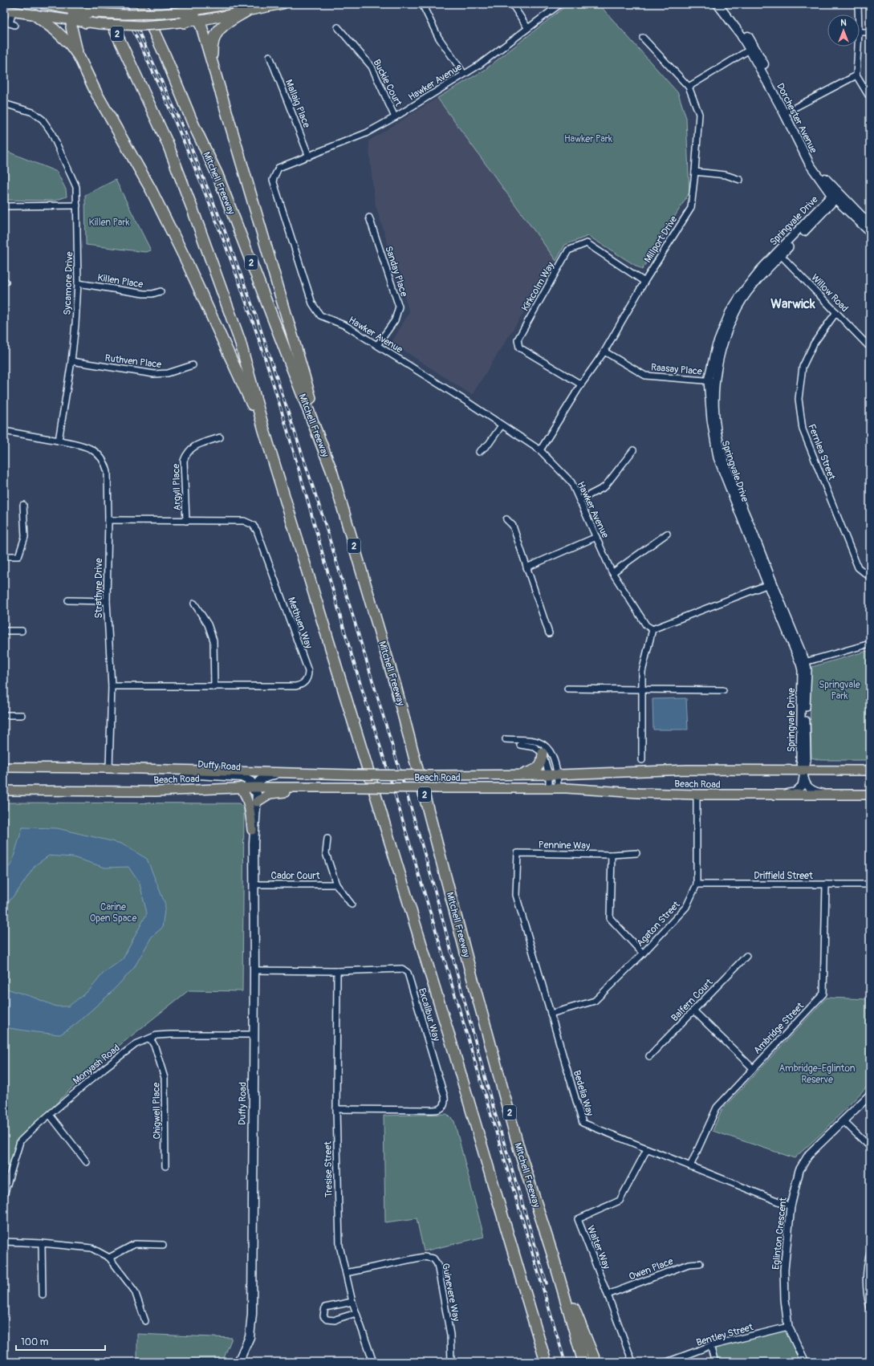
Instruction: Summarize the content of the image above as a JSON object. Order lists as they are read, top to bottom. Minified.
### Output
{"streets":{"highway":["2","Mitchell Freeway"],"main road":["Dorchester Avenue","Duffy Road","Beach Road"],"street":["Hawker Avenue","Buckie Court","Mallaig Place","Springvale Drive","Millport Drive","Sanday Place","Killen Place","Sycamore Drive","Kirkcolm Way","Willow Road","Ruthven Place","Raasay Place","Fernlea Street","Argyll Place","Strathyre Drive","Methuen Way","Pennine Way","Cador Court","Driffield Street","Agaton Street","Balfern Court","Excalibur Way","Ambridge Street","Monyash Road","Bedelia Way","Chigwell Place","Tresise Street","Eglinton Crescent","Walter Way","Owen Place","Guinevere Way","Bentley Street"]},"crossings":[["Hawker Avenue","Buckie Court"],["Hawker Avenue","Mallaig Place"],["Hawker Avenue","Millport Drive"],["Hawker Avenue","Sanday Place"],["Dorchester Avenue","Springvale Drive"],["Springvale Drive","Willow Road"],["Springvale Drive","Raasay Place"],["Springvale Drive","Beach Road"],["Millport Drive","Kirkcolm Way"],["Millport Drive","Raasay Place"],["Killen Place","Sycamore Drive"],["Sycamore Drive","Ruthven Place"],["Sycamore Drive","Strathyre Drive"],["Willow Road","Fernlea Street"],["Argyll Place","Methuen Way"],["Strathyre Drive","Methuen Way"],["Strathyre Drive","Beach Road"],["Duffy Road","Beach Road"],["Duffy Road","Cador Court"],["Duffy Road","Excalibur Way"],["Duffy Road","Monyash Road"],["Beach Road","Agaton Street"],["Pennine Way","Bedelia Way"],["Driffield Street","Agaton Street"],["Driffield Street","Ambridge Street"],["Agaton Street","Bedelia Way"],["Excalibur Way","Tresise Street"],["Ambridge Street","Bedelia Way"],["Monyash Road","Chigwell Place"],["Bedelia Way","Eglinton Crescent"],["Bedelia Way","Walter Way"],["Tresise Street","Guinevere Way"],["Eglinton Crescent","Bentley Street"],["Walter Way","Owen Place"]],"districts":["Warwick"],"parks":["Hawker Park","Killen Park","Springvale Park","Carine Open Space","Ambridge-Eglinton Reserve"],"scale_bar":"100 m","north":"top"}
